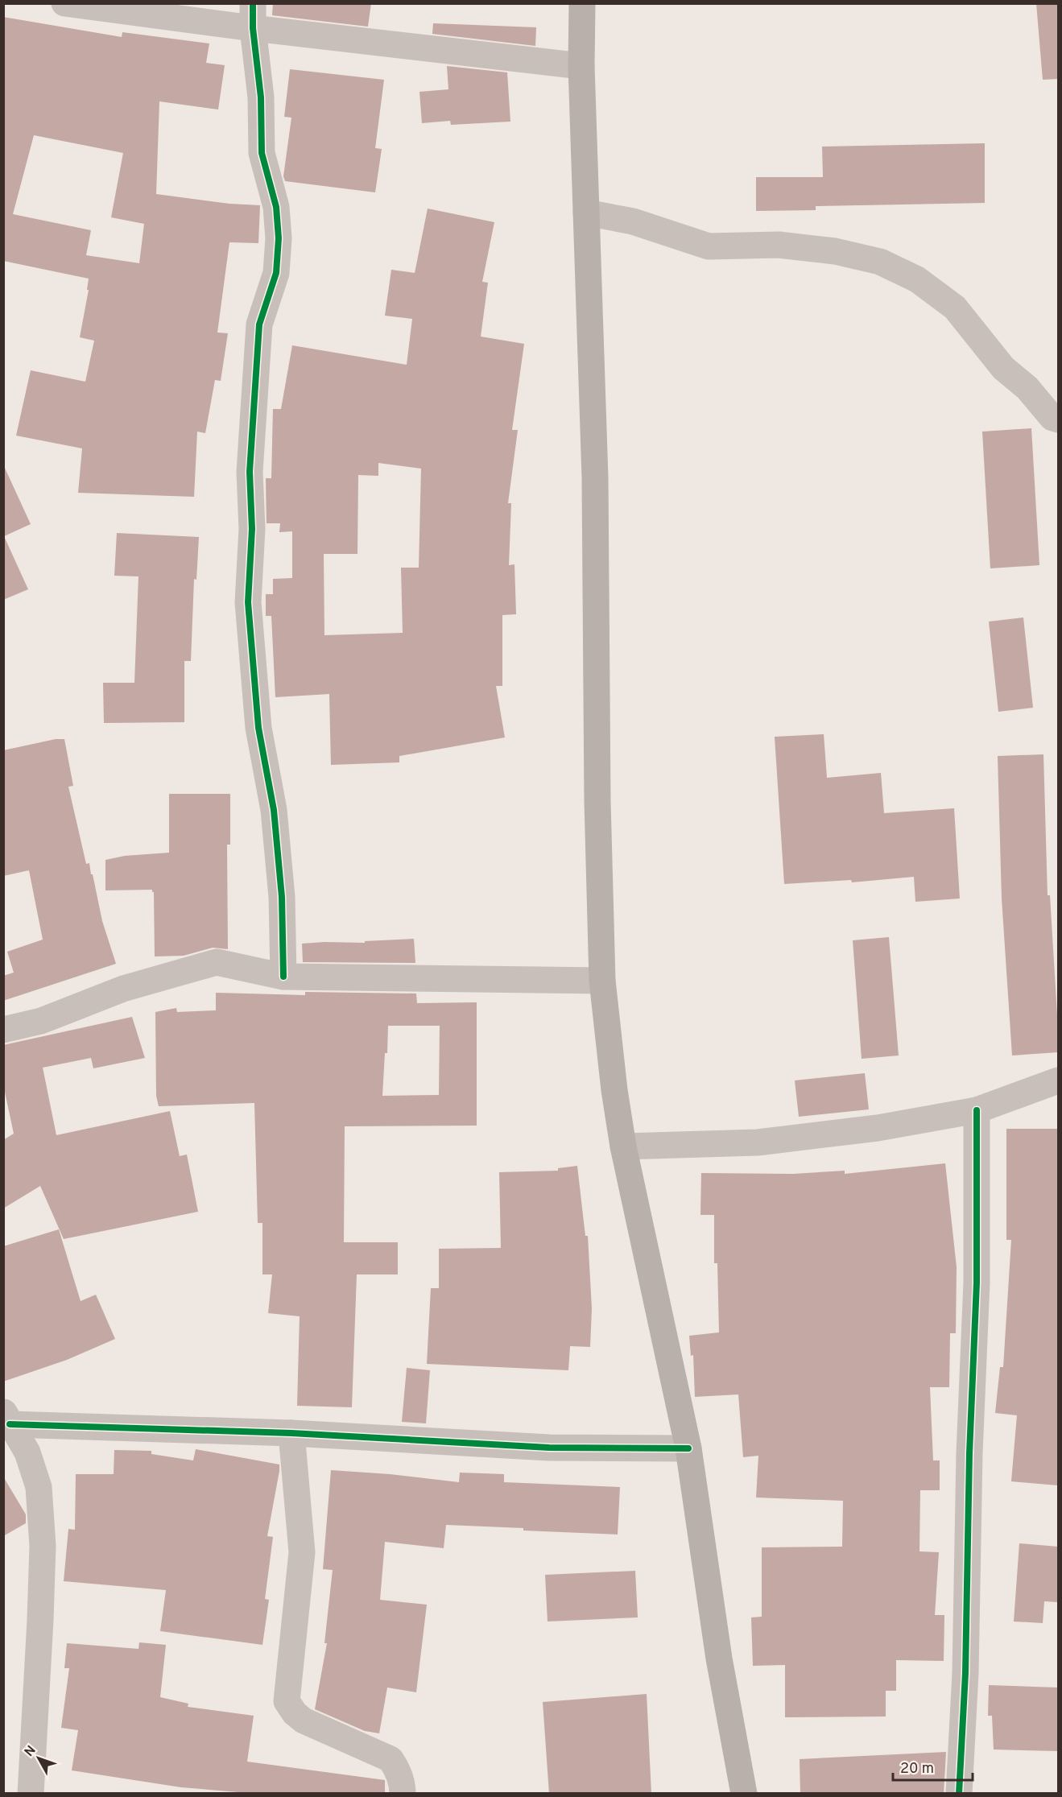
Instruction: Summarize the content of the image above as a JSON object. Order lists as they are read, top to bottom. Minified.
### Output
{"scale_bar":"20 m","north":"top left"}
